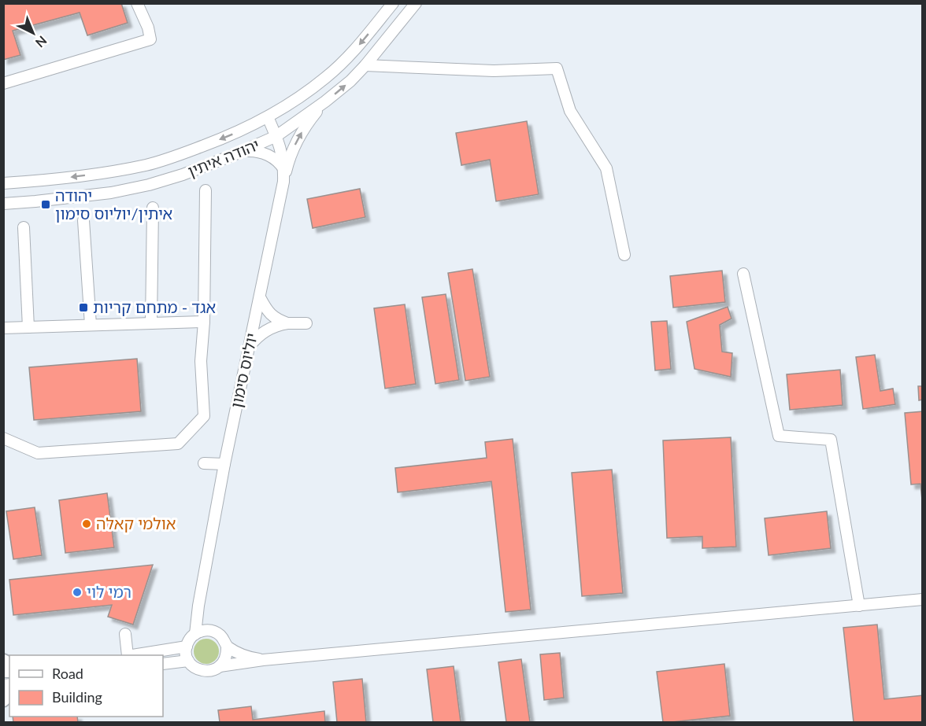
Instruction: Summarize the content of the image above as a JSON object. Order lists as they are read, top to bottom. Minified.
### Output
{"streets":{"street":["יהודה איתין","יוליוס סימון"]},"crossings":[["יהודה איתין","יוליוס סימון"]],"places":{"transit":["יהודה איתין/יוליוס סימון","אגד - מתחם קריות"],"other":["אולמי קאלה","רמי לוי"]},"legend":["Road","Building"],"north":"bottom right"}
